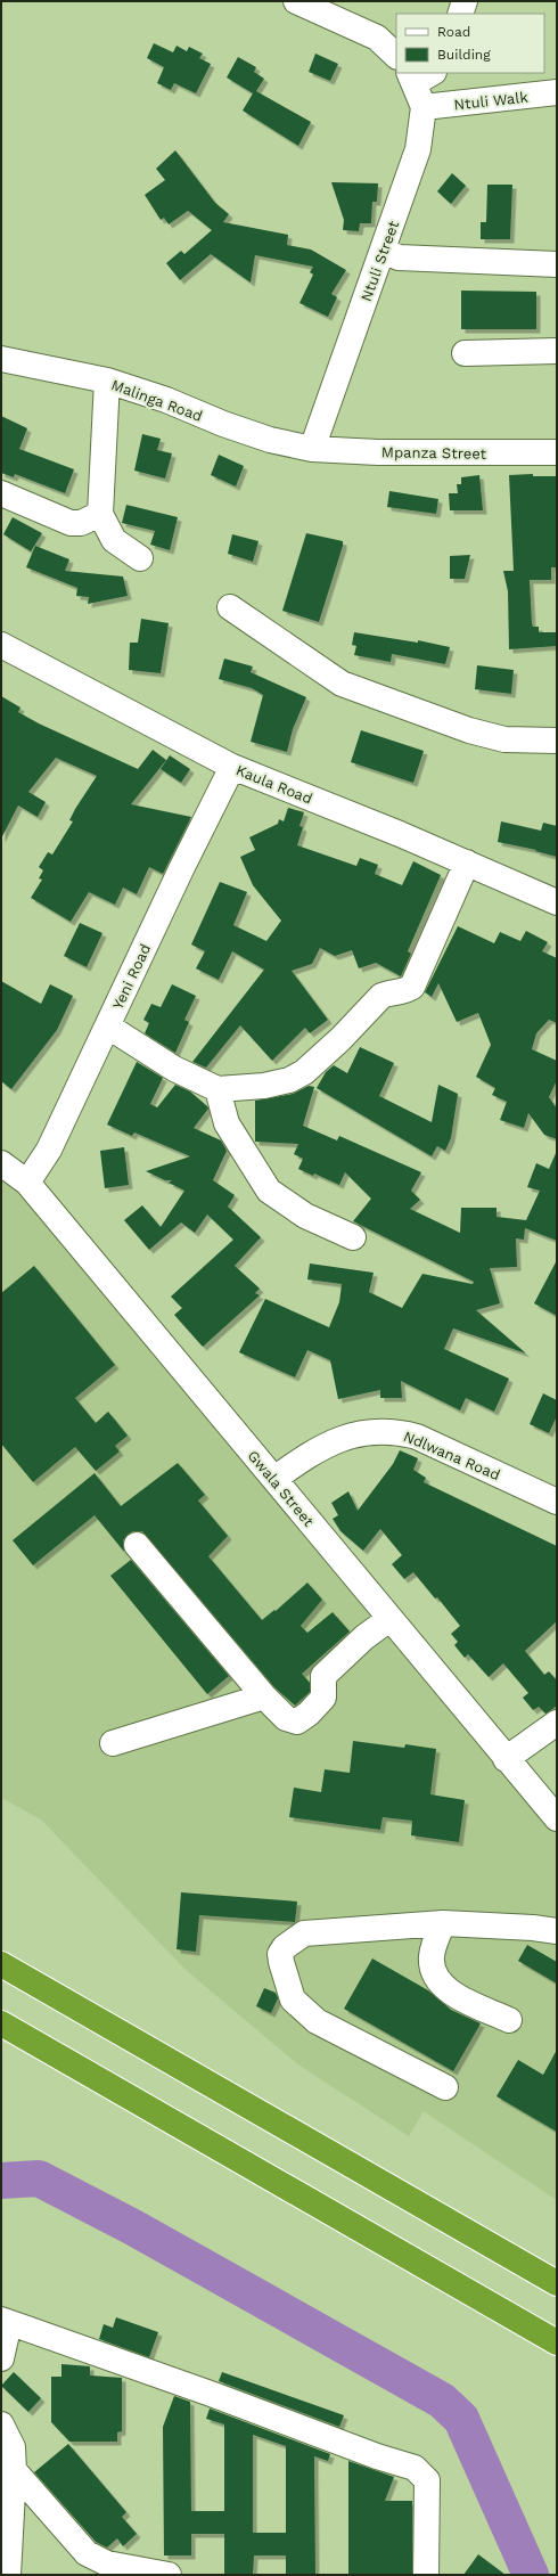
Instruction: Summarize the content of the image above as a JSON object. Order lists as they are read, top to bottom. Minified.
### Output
{"streets":{"street":["Ntuli Walk","Ntuli Street","Malinga Road","Mpanza Street","Kaula Road","Yeni Road","Ndlwana Road","Gwala Street"]},"crossings":[["Ntuli Walk","Ntuli Street"],["Ntuli Street","Malinga Road"],["Ntuli Street","Mpanza Street"],["Malinga Road","Mpanza Street"],["Kaula Road","Yeni Road"],["Yeni Road","Gwala Street"],["Ndlwana Road","Gwala Street"]],"legend":["Road","Building"]}
